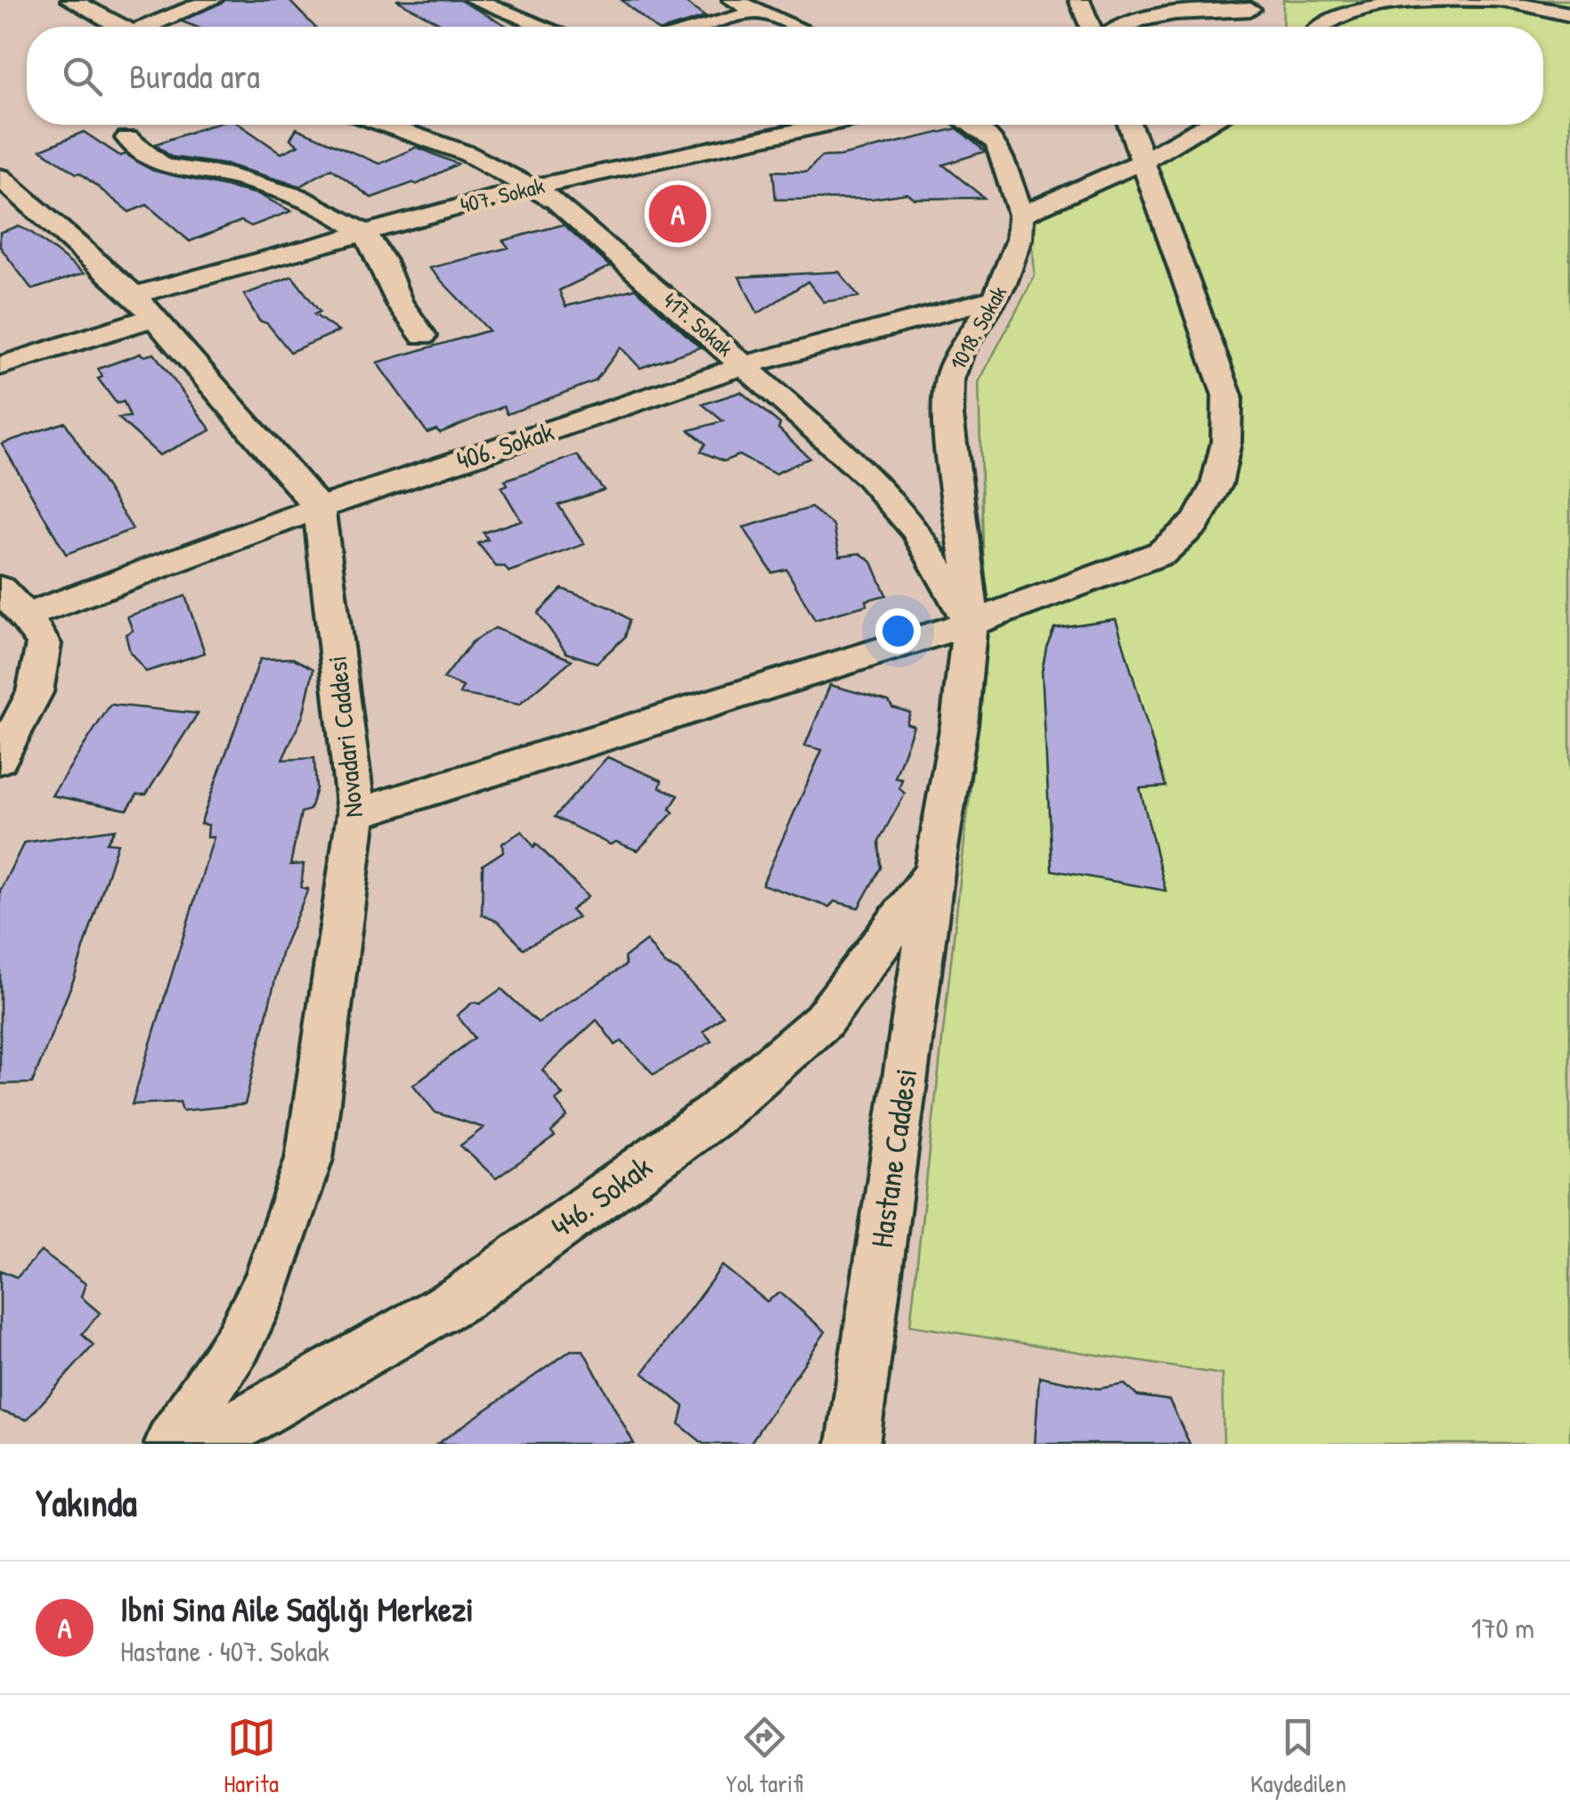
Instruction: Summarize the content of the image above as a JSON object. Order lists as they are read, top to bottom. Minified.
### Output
{"streets":{"street":["407. Sokak","417. Sokak","1018. Sokak","406. Sokak","Novadari Caddesi","Hastane Caddesi","446. Sokak"]},"crossings":[["407. Sokak","417. Sokak"],["417. Sokak","1018. Sokak"],["417. Sokak","406. Sokak"],["1018. Sokak","406. Sokak"],["1018. Sokak","Hastane Caddesi"],["1018. Sokak","446. Sokak"],["406. Sokak","Novadari Caddesi"],["Hastane Caddesi","446. Sokak"]],"page":{"search":"Burada ara","pins":"A","heading":"Yakında","list":[{"mark":"A","name":"Ibni Sina Aile Sağlığı Merkezi","note":"Hastane · 407. Sokak","value":"170 m"}],"nav":["Harita","Yol tarifi","Kaydedilen"]}}
